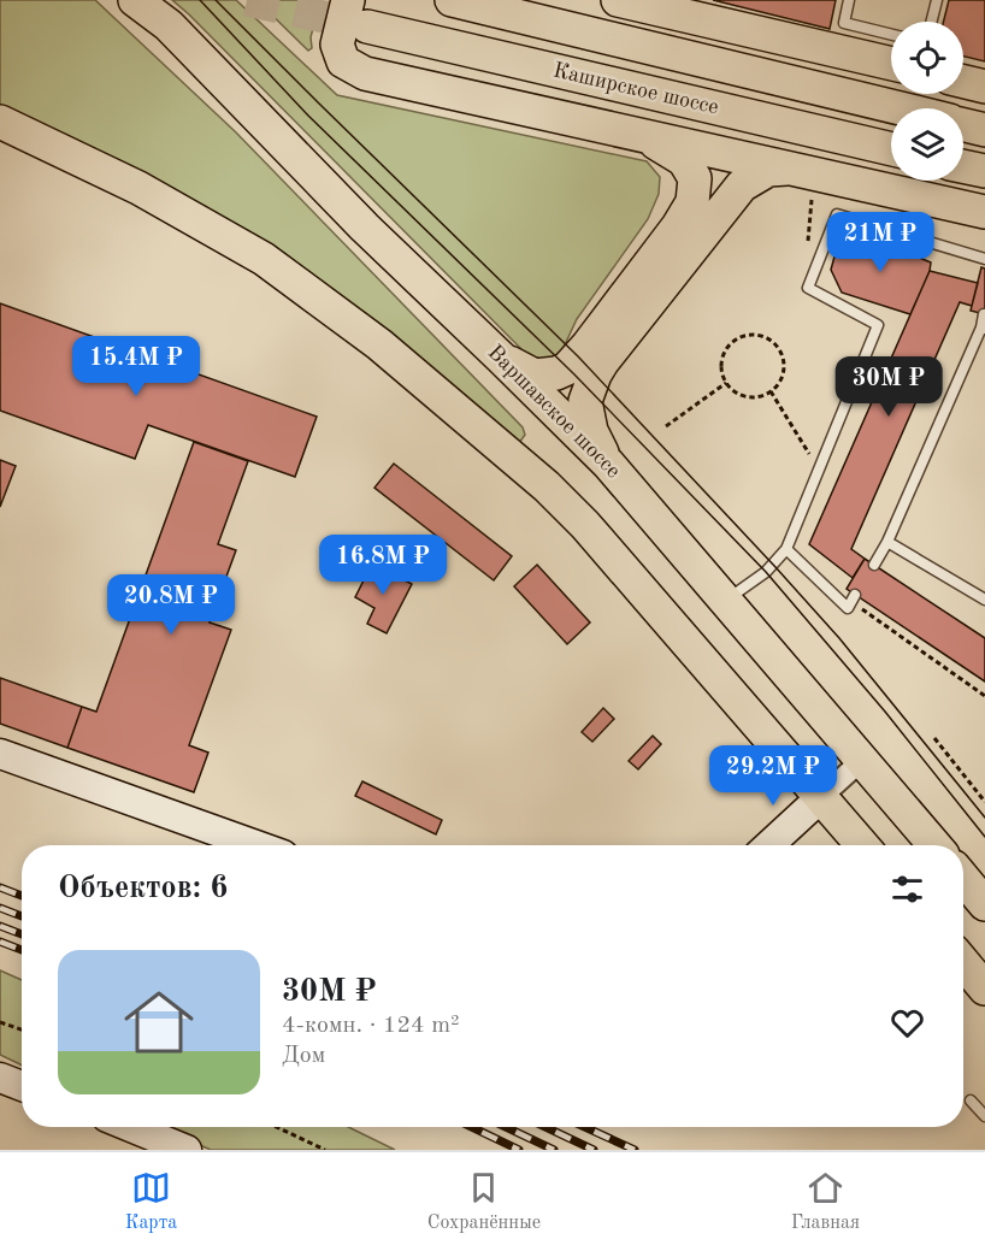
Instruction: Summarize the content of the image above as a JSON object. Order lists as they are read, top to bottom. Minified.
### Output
{"streets":{"main road":["Каширское шоссе","Варшавское шоссе"]},"page":{"price":["21M ₽","15.4M ₽","30M ₽","16.8M ₽","20.8M ₽","29.2M ₽"],"heading":"Объектов: 6","list":[{"name":"30M ₽","note":"4-комн. · 124 m² · Дом"}],"tabs":["Карта","Сохранённые","Главная"]}}
